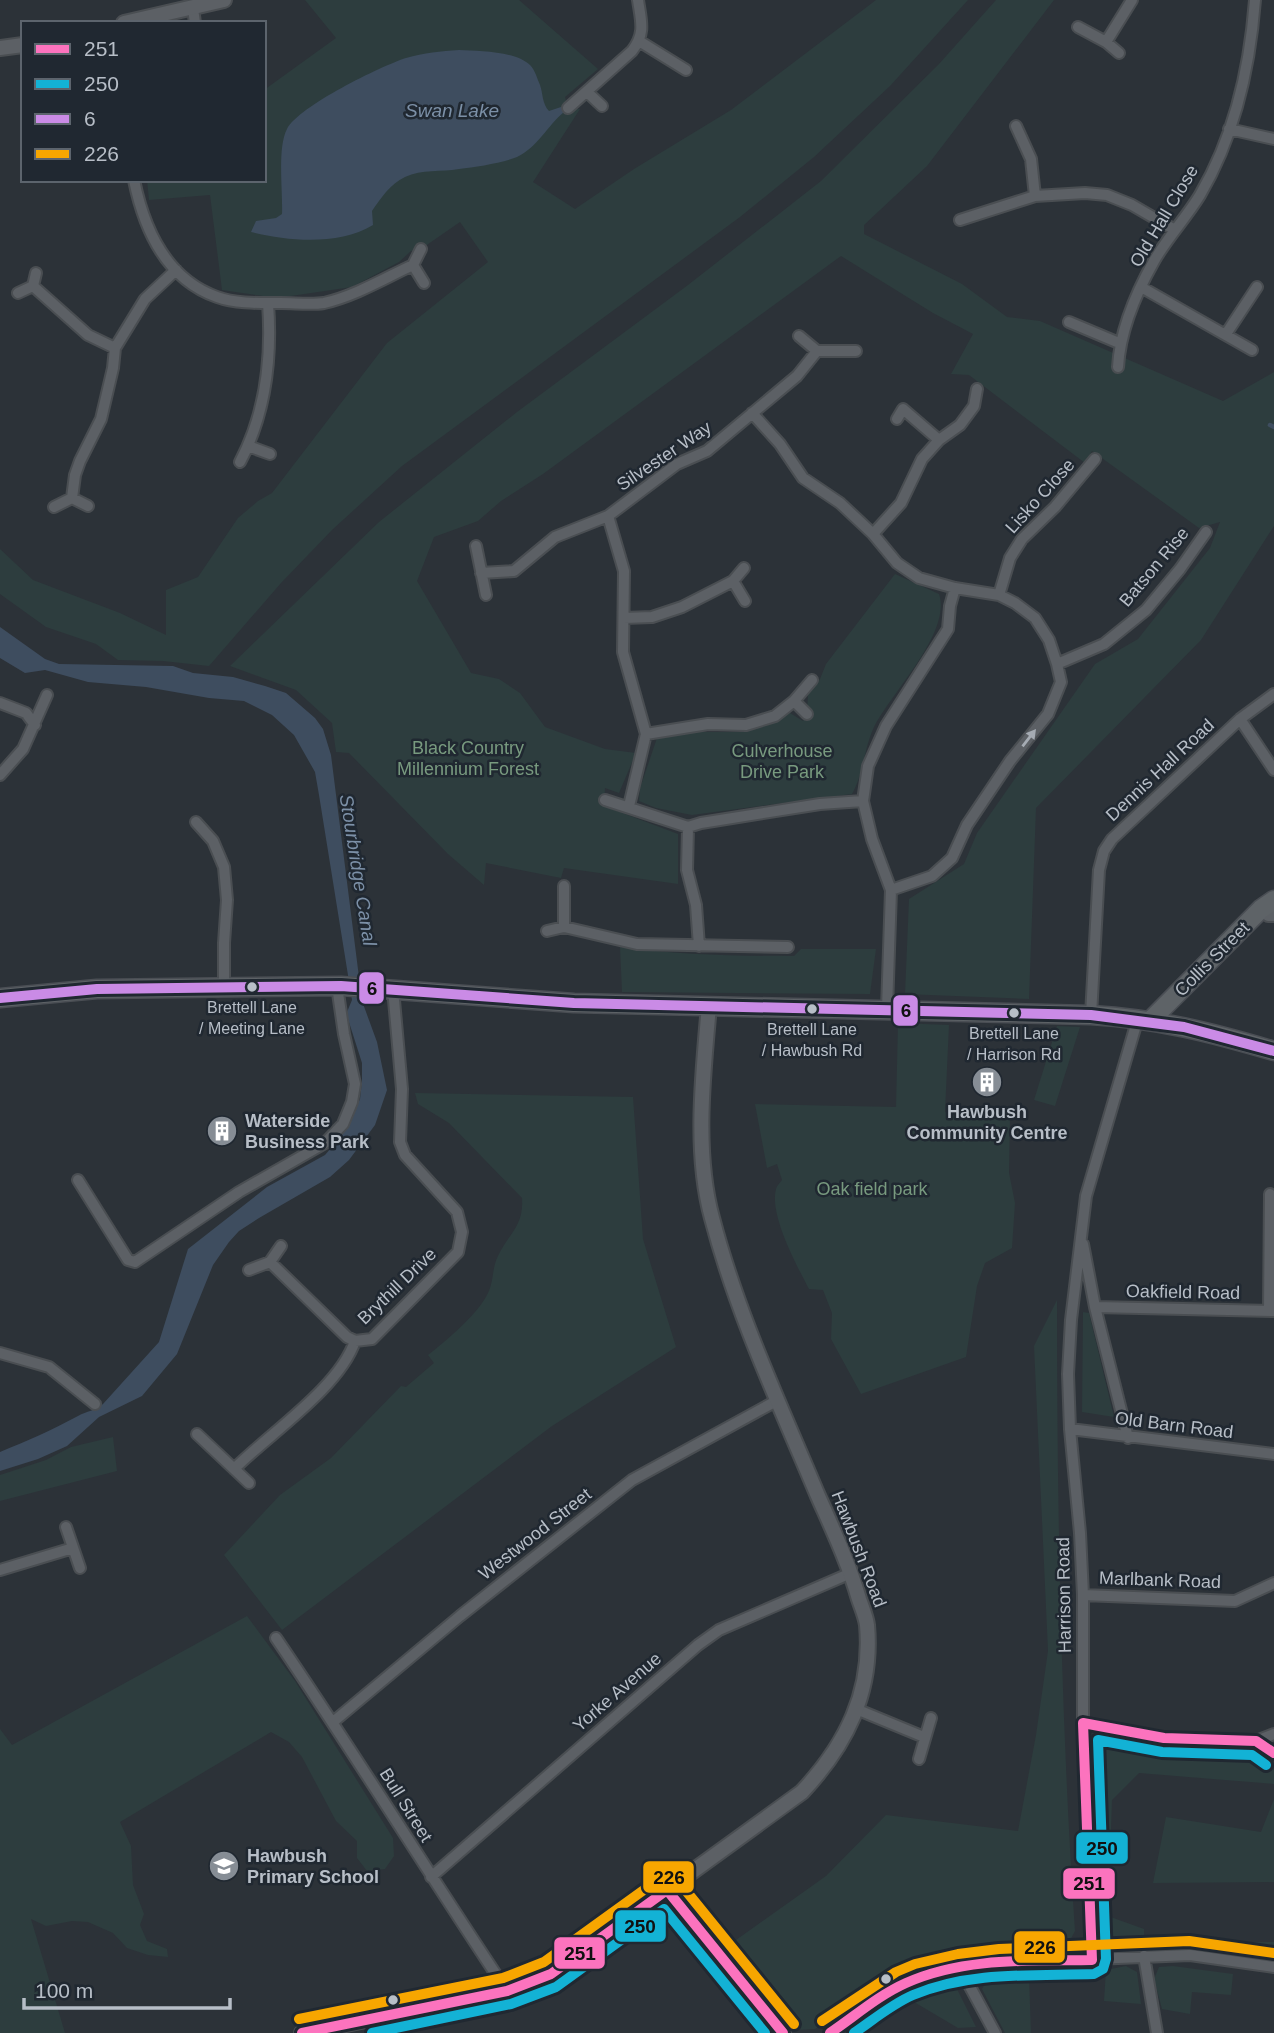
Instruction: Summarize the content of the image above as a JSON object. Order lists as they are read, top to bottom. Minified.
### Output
{"streets":{"main road":["Collis Street"],"street":["Old Hall Close","Silvester Way","Lisko Close","Batson Rise","Dennis Hall Road","Brythill Drive","Oakfield Road","Old Barn Road","Westwood Street","Hawbush Road","Marlbank Road","Harrison Road","Yorke Avenue","Bull Street"]},"crossings":[["Collis Street","Harrison Road"],["Oakfield Road","Harrison Road"],["Old Barn Road","Harrison Road"],["Westwood Street","Hawbush Road"],["Westwood Street","Bull Street"],["Hawbush Road","Yorke Avenue"],["Hawbush Road","Bull Street"],["Marlbank Road","Harrison Road"],["Yorke Avenue","Bull Street"]],"water":["Swan Lake","Stourbridge Canal"],"parks":["Black Country Millennium Forest","Culverhouse Drive Park","Oak field park"],"places":{"other":["Brettell Lane / Meeting Lane","Brettell Lane / Hawbush Rd","Brettell Lane / Harrison Rd"],"building":["Hawbush Community Centre","Waterside Business Park"],"school or university":["Hawbush Primary School"]},"lines":["transit line 6","transit line 251","transit line 250","transit line 226"],"legend":["251","250","6","226"],"scale_bar":"100 m"}
